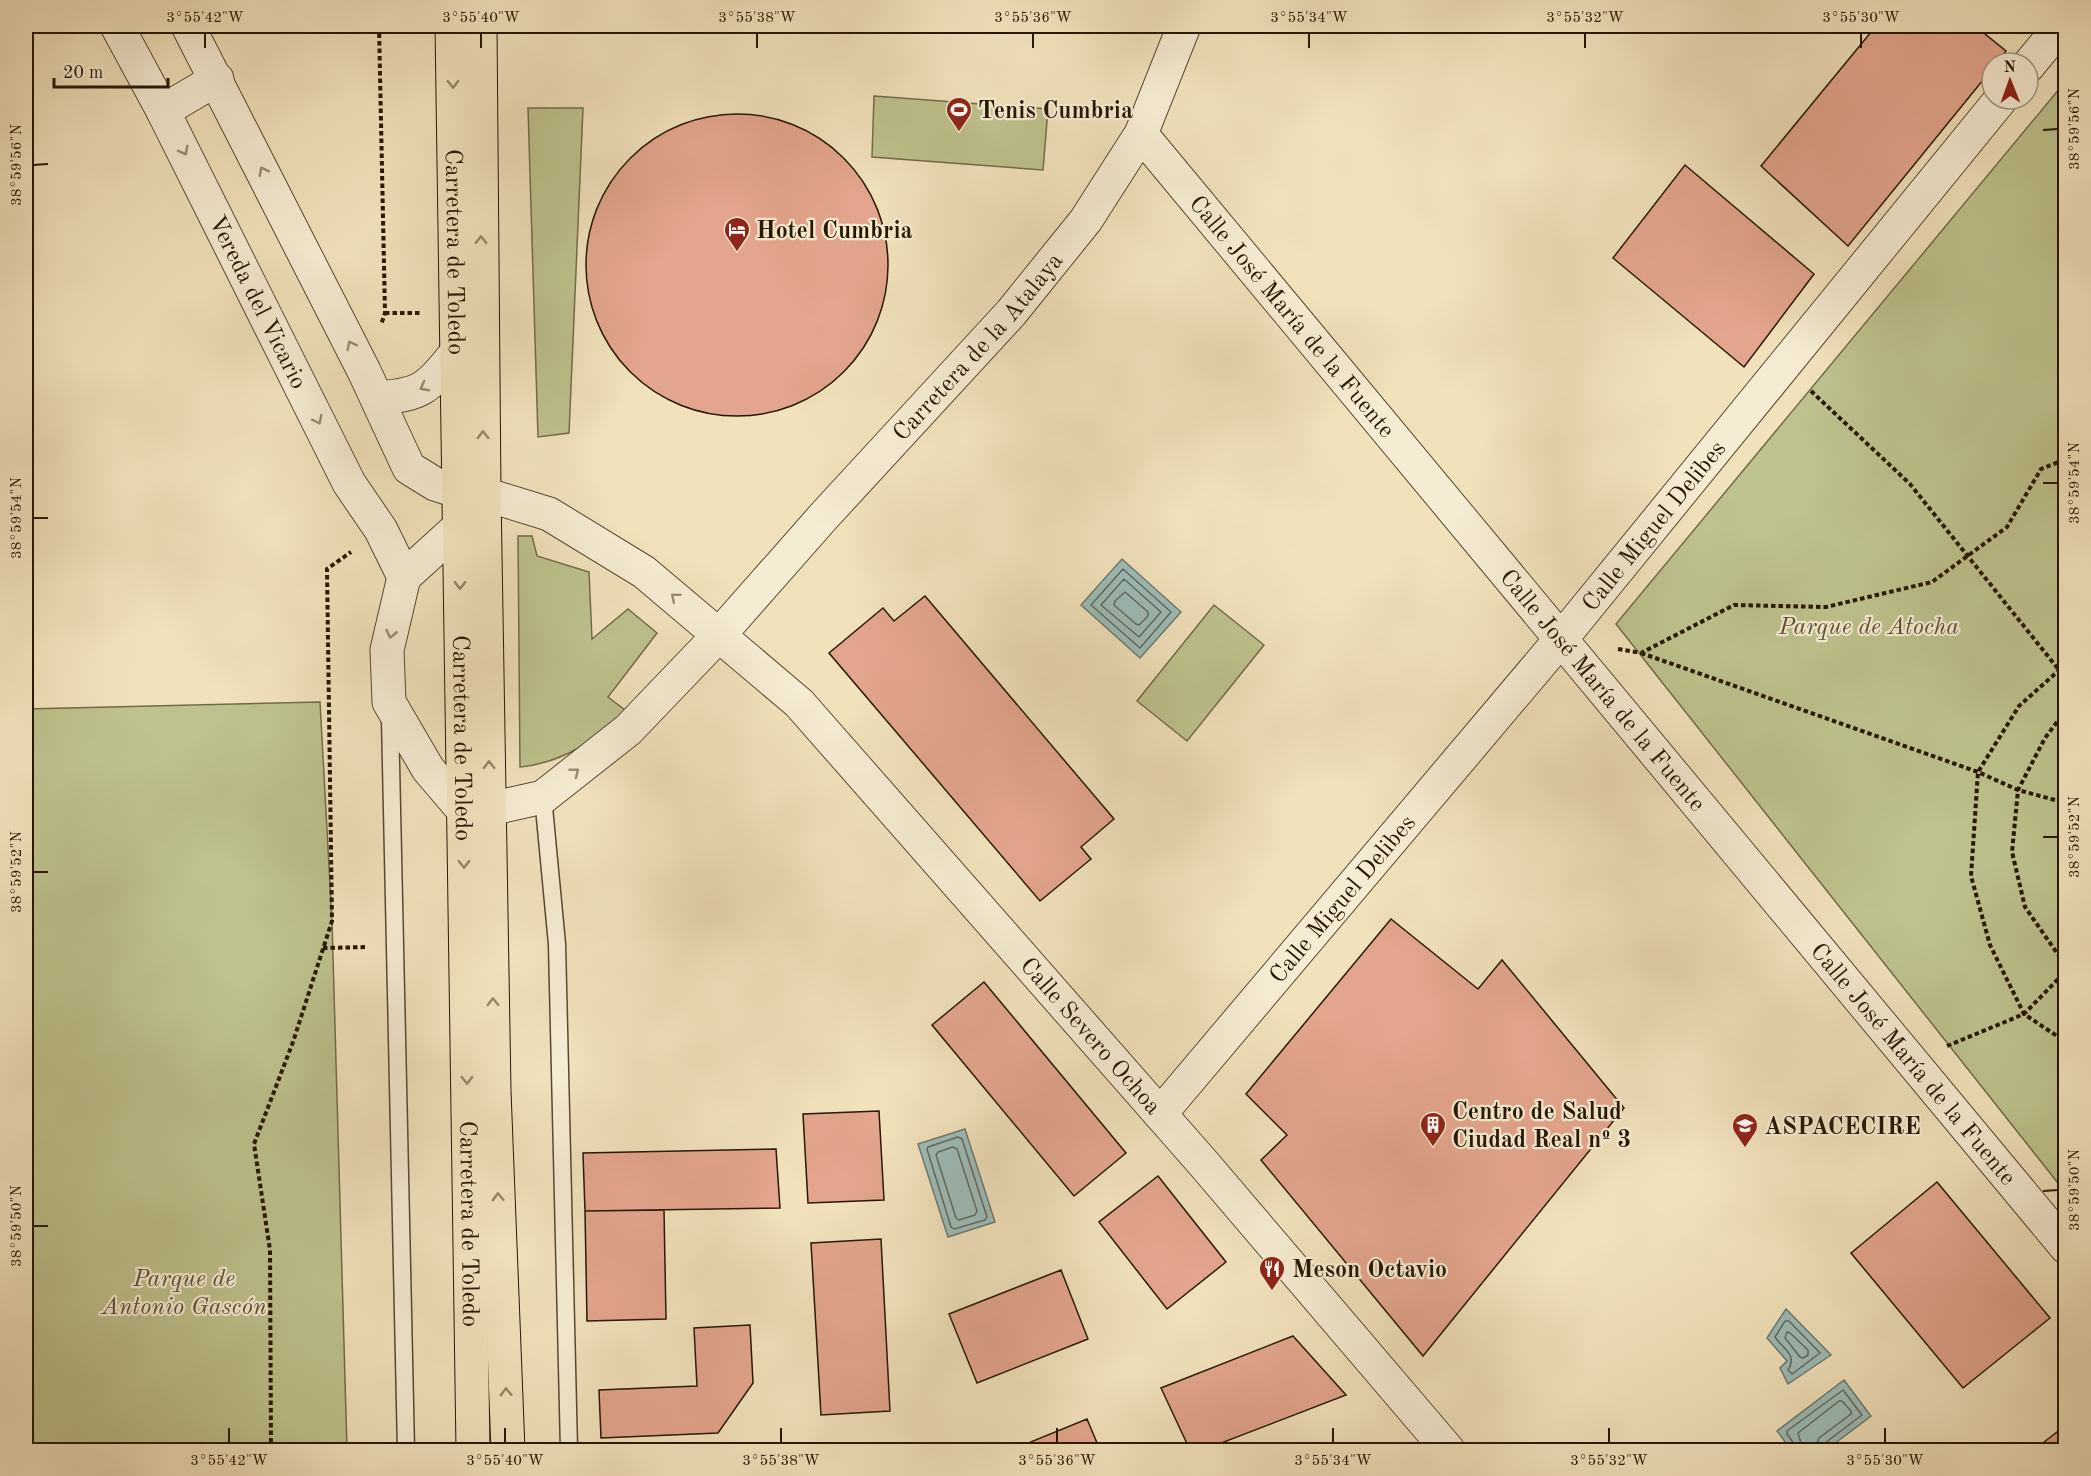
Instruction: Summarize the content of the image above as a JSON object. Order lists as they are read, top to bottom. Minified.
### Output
{"streets":{"highway":["Carretera de Toledo"],"street":["Vereda del Vicario","Calle José María de la Fuente","Carretera de la Atalaya","Calle Miguel Delibes","Calle Severo Ochoa"]},"crossings":[["Carretera de Toledo","Calle Severo Ochoa"],["Calle José María de la Fuente","Carretera de la Atalaya"],["Calle José María de la Fuente","Calle Miguel Delibes"],["Carretera de la Atalaya","Calle Severo Ochoa"],["Calle Miguel Delibes","Calle Severo Ochoa"]],"parks":["Parque de Atocha","Parque de Antonio Gascón"],"places":{"sports":["Tenis Cumbria"],"hotel":["Hotel Cumbria"],"building":["Centro de Salud Ciudad Real nº 3"],"school or university":["ASPACECIRE"],"restaurant":["Meson Octavio"]},"scale_bar":"20 m","north":"top","coordinates":["3°55'42\"W","3°55'40\"W","3°55'38\"W","3°55'36\"W","3°55'34\"W","3°55'32\"W","3°55'30\"W","38°59'56\"N","38°59'54\"N","38°59'52\"N","38°59'50\"N"]}
